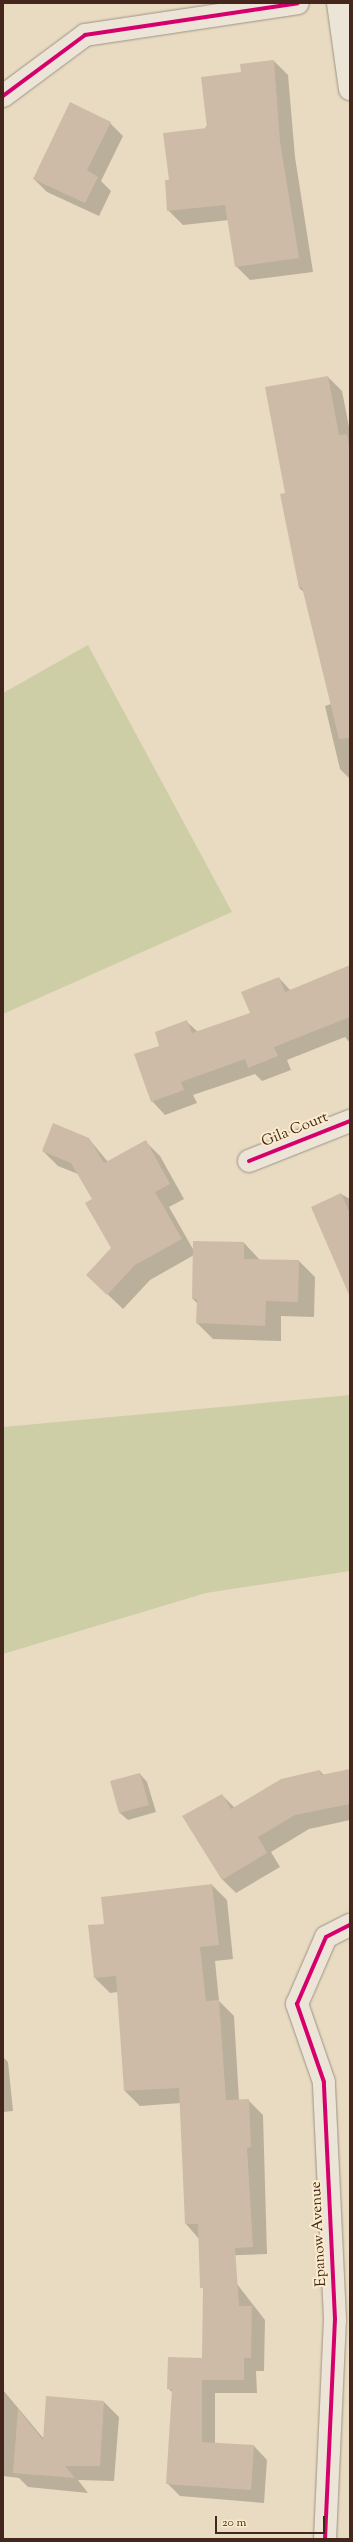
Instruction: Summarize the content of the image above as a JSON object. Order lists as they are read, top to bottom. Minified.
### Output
{"streets":{"street":["Gila Court","Epanow Avenue"]},"scale_bar":"20 m"}
